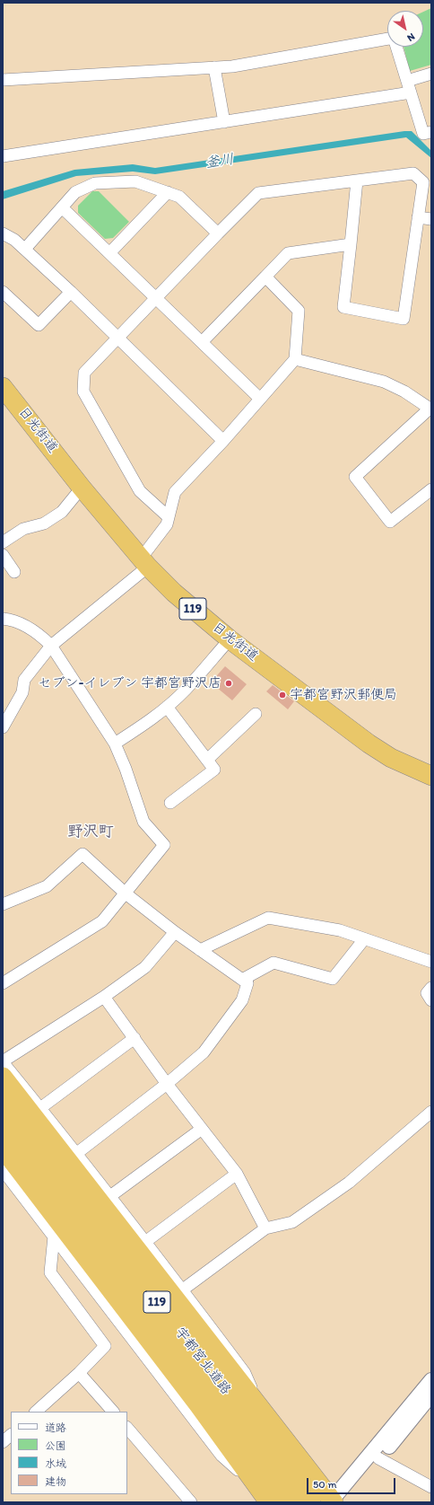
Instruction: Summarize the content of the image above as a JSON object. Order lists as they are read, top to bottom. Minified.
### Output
{"streets":{"highway":["日光街道","119","宇都宮北道路"]},"districts":["野沢町"],"water":["釜川"],"places":["セブン-イレブン 宇都宮野沢店","宇都宮野沢郵便局"],"legend":["道路","公園","水域","建物"],"scale_bar":"50 m","north":"bottom right"}
